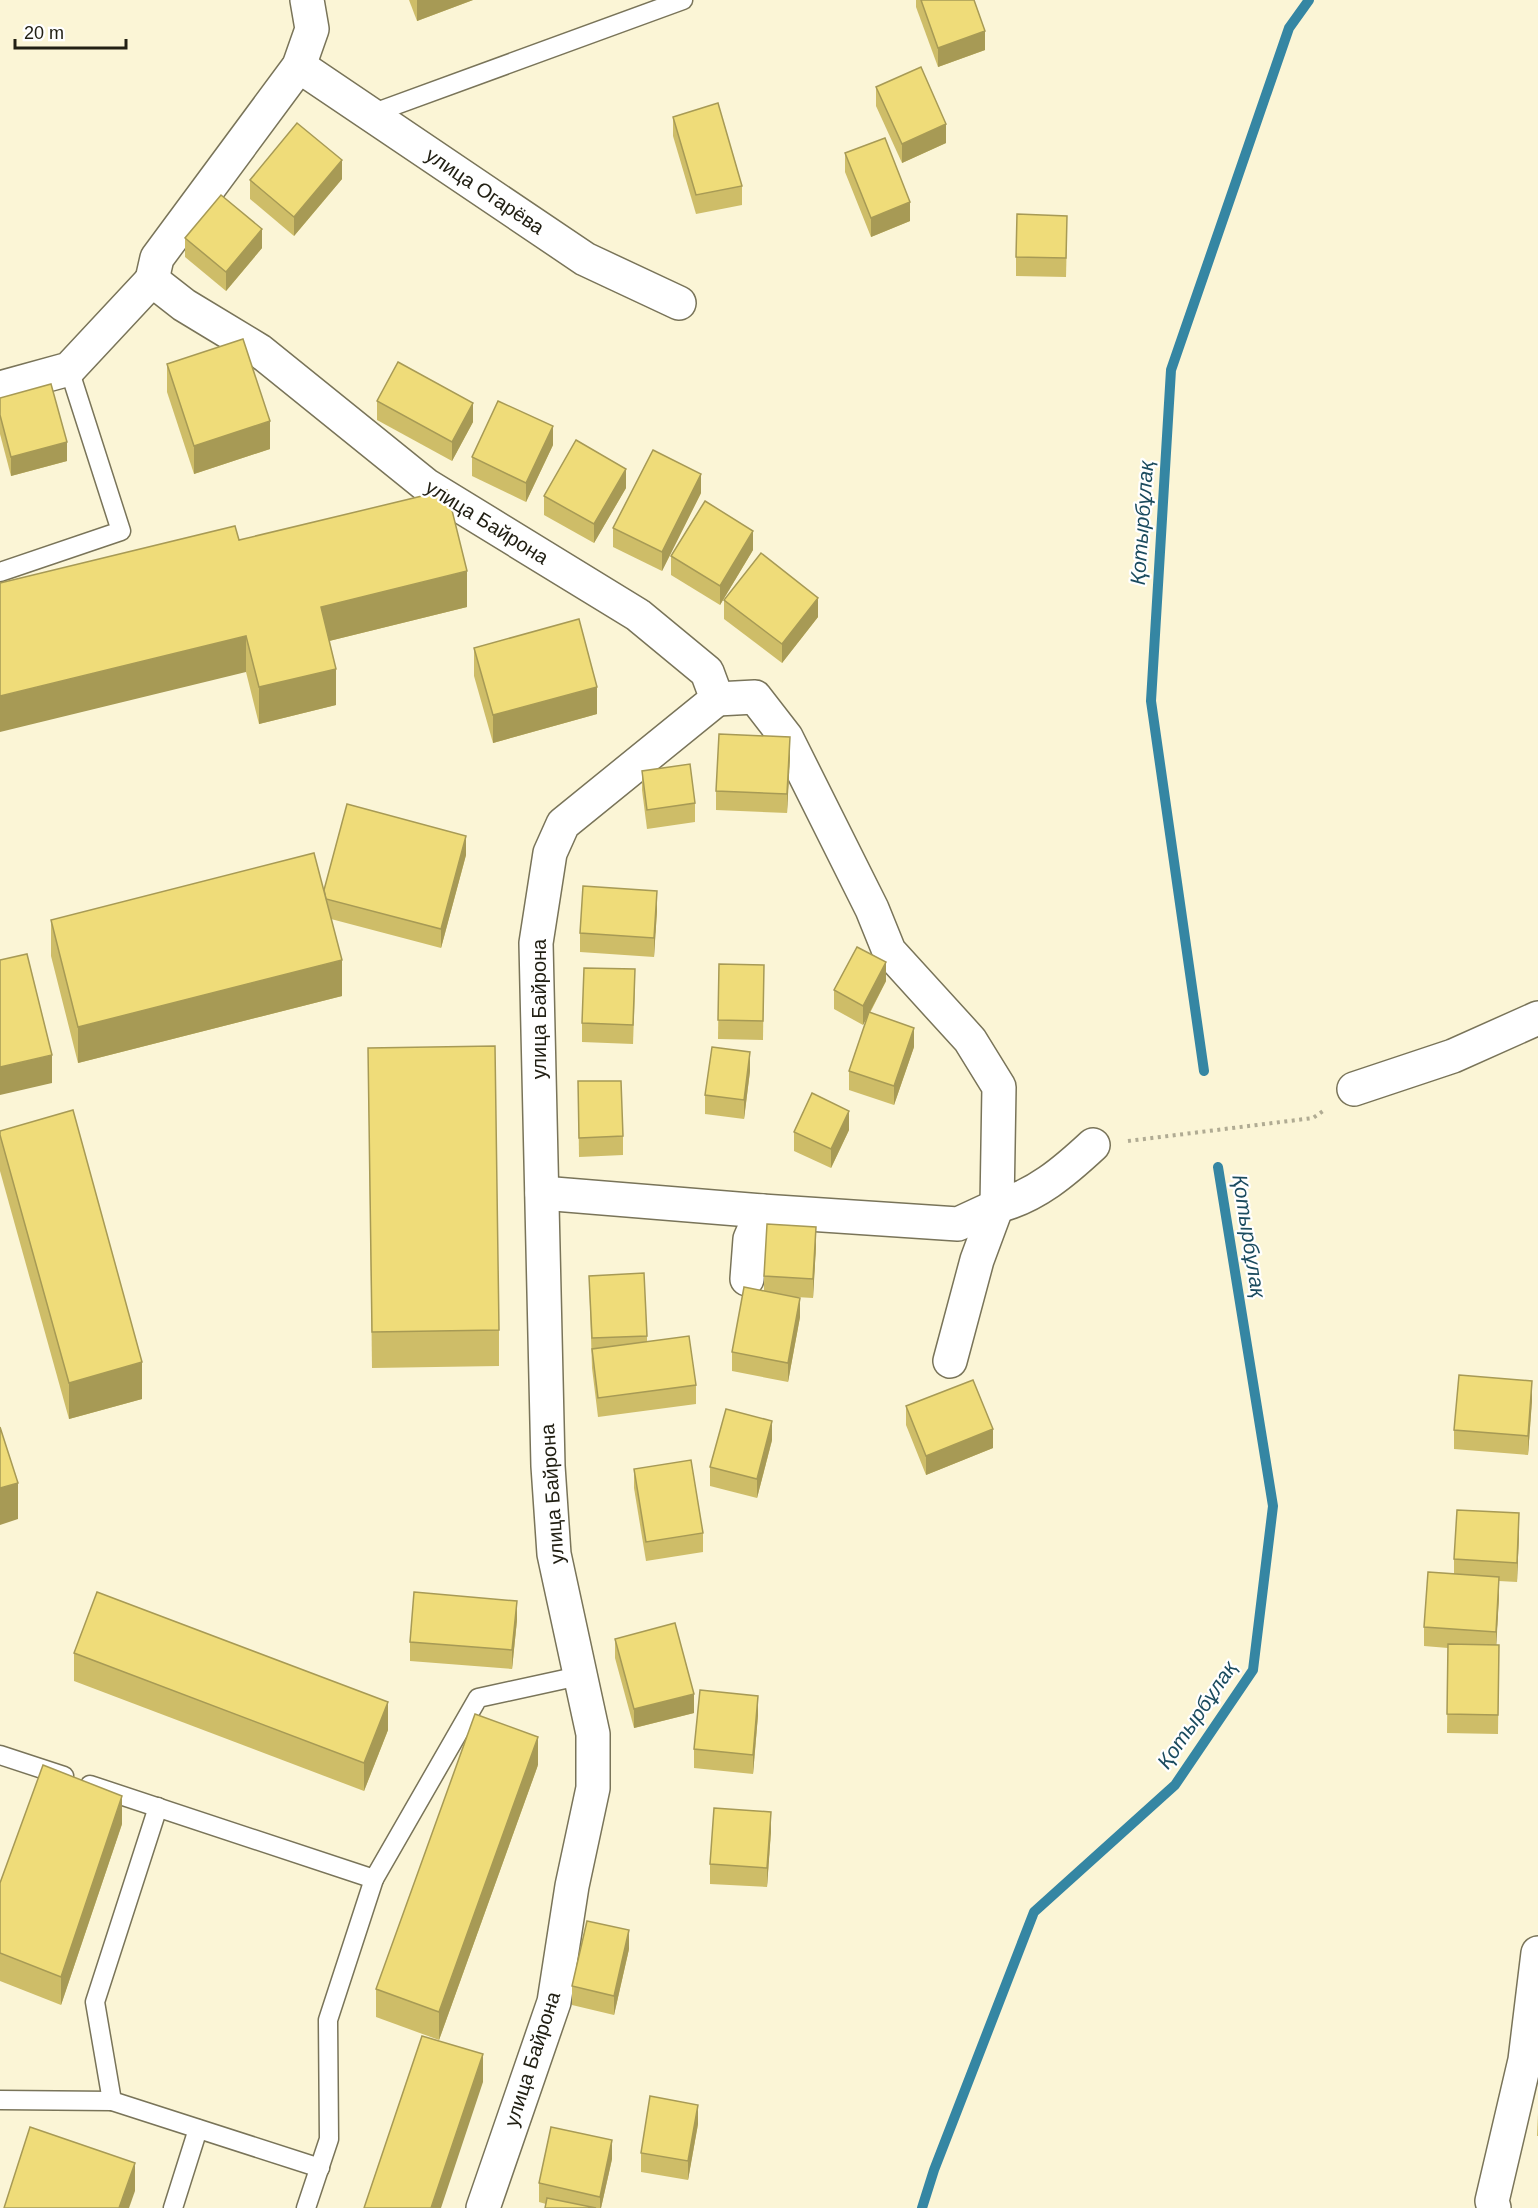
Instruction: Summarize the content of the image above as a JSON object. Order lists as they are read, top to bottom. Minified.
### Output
{"streets":{"street":["улица Огарёва","улица Байрона"]},"water":["Қотырбұлақ"],"scale_bar":"20 m"}
